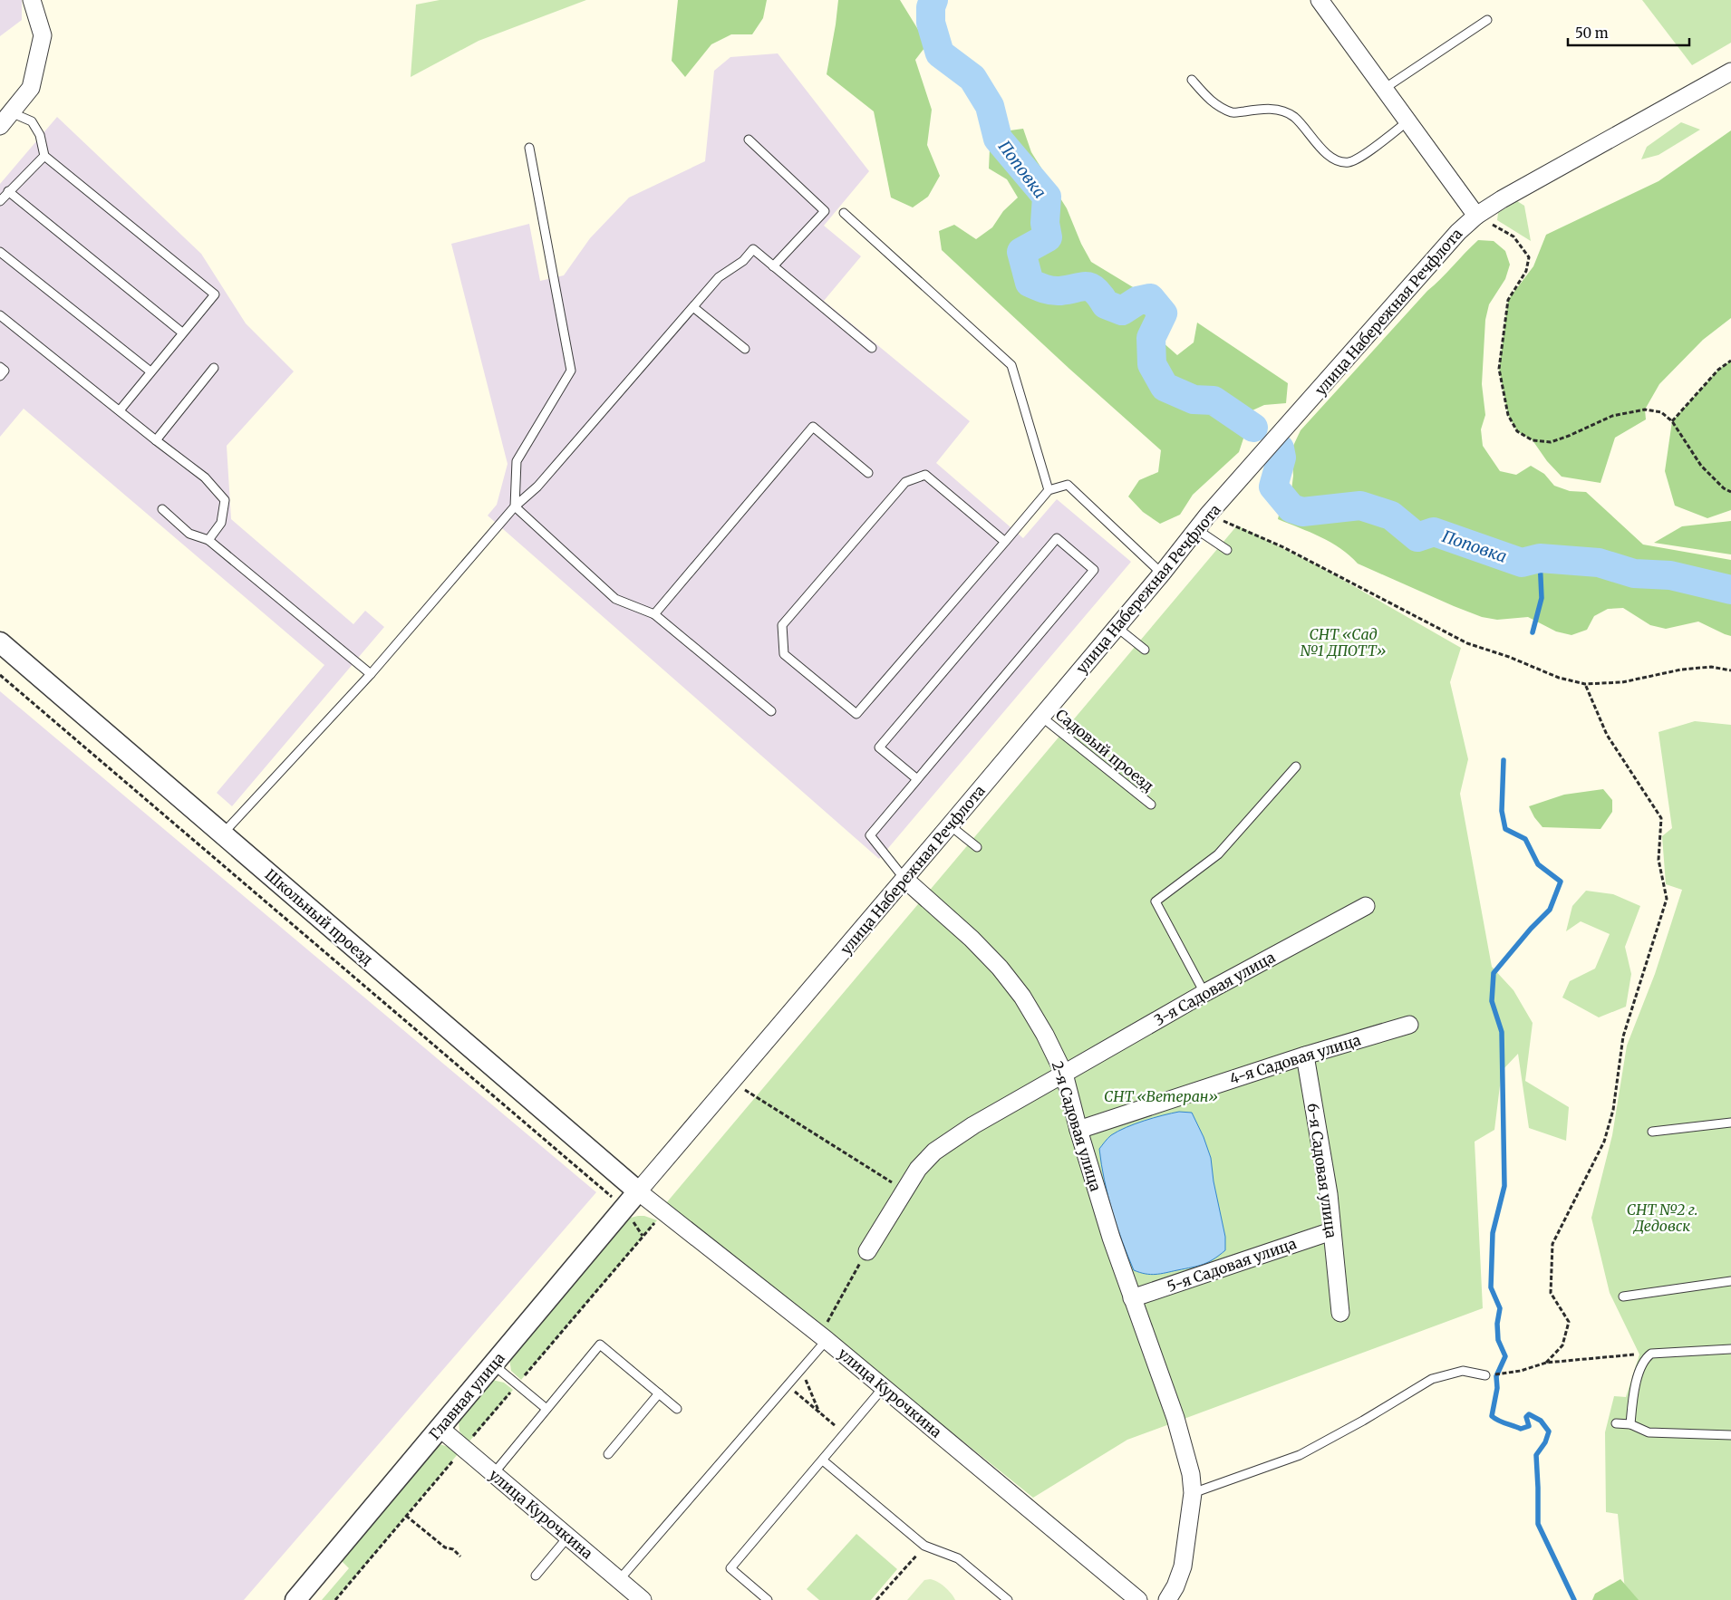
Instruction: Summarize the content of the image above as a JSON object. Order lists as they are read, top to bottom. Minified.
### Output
{"streets":{"street":["улица Набережная Речфлота","Школьный проезд","3-я Садовая улица","4-я Садовая улица","2-я Садовая улица","6-я Садовая улица","5-я Садовая улица","улица Курочкина","Главная улица"],"lane":["Садовый проезд"]},"crossings":[["улица Набережная Речфлота","Садовый проезд"],["улица Набережная Речфлота","Школьный проезд"],["улица Набережная Речфлота","2-я Садовая улица"],["улица Набережная Речфлота","улица Курочкина"],["улица Набережная Речфлота","Главная улица"],["Школьный проезд","улица Курочкина"],["Школьный проезд","Главная улица"],["3-я Садовая улица","2-я Садовая улица"],["4-я Садовая улица","2-я Садовая улица"],["4-я Садовая улица","6-я Садовая улица"],["2-я Садовая улица","5-я Садовая улица"],["6-я Садовая улица","5-я Садовая улица"],["улица Курочкина","Главная улица"]],"water":["Поповка"],"parks":["СНТ «Сад №1 ДПОТТ»","СНТ «Ветеран»","СНТ №2 г. Дедовск"],"scale_bar":"50 m"}
